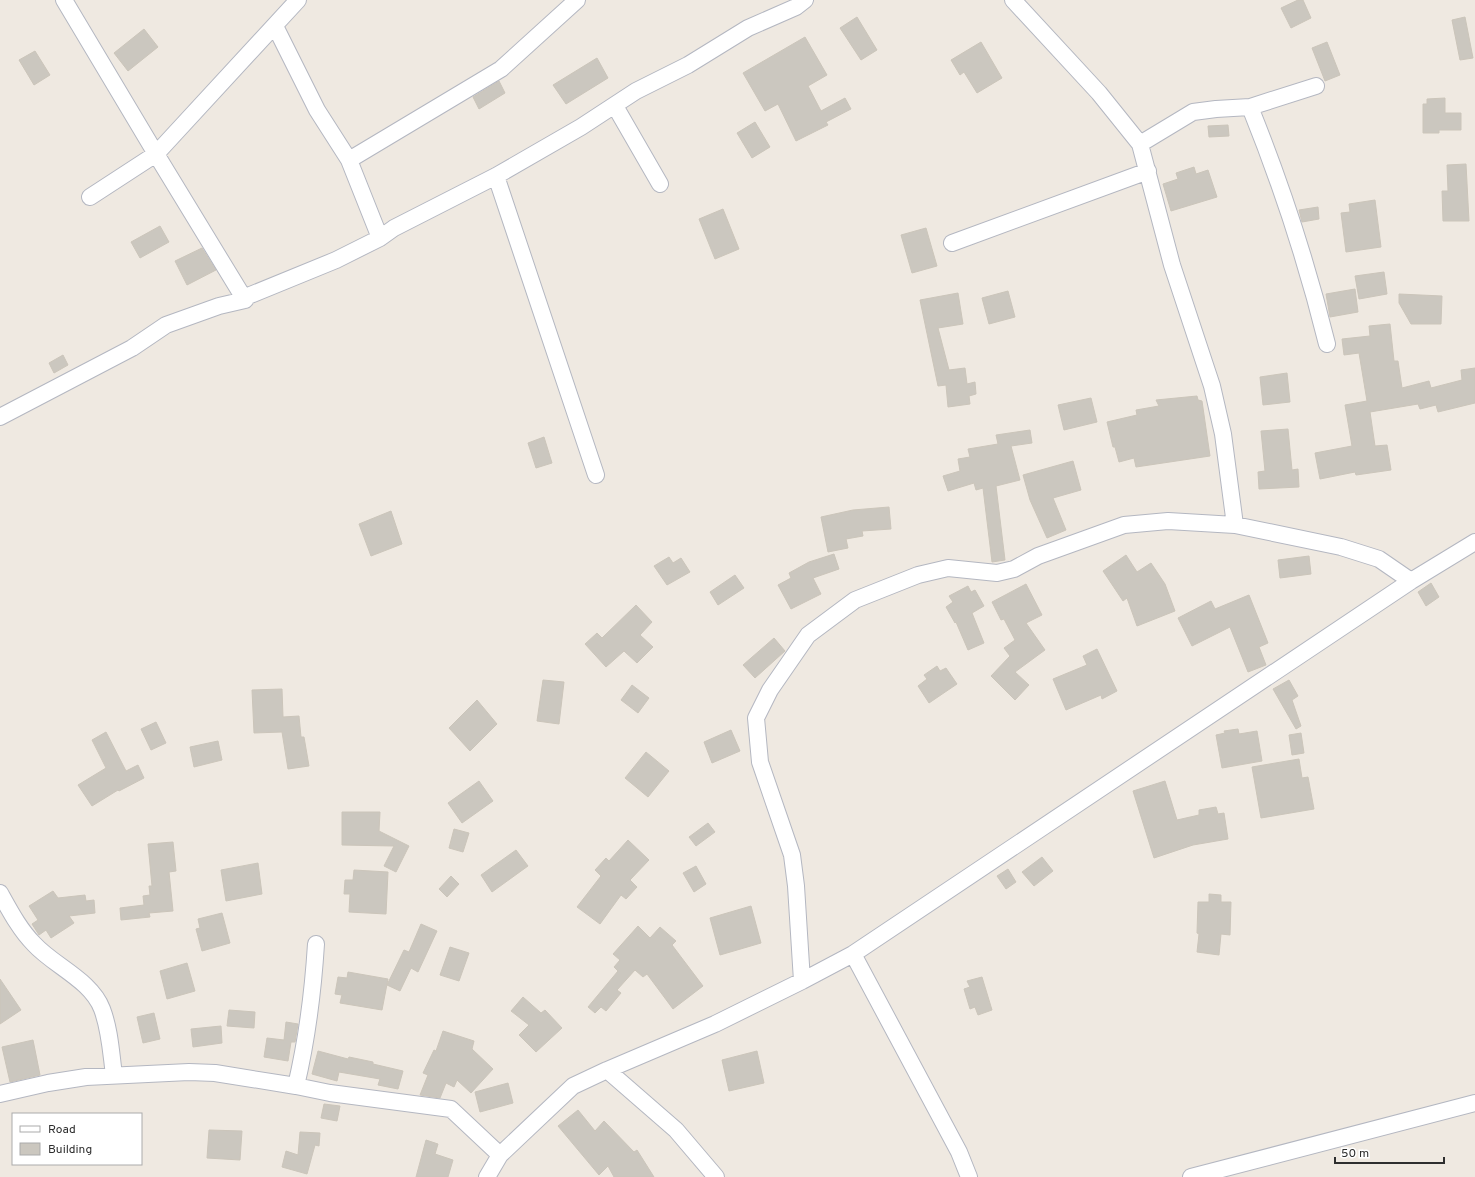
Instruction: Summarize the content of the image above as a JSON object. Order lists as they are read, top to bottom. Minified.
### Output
{"legend":["Road","Building"],"scale_bar":"50 m"}
